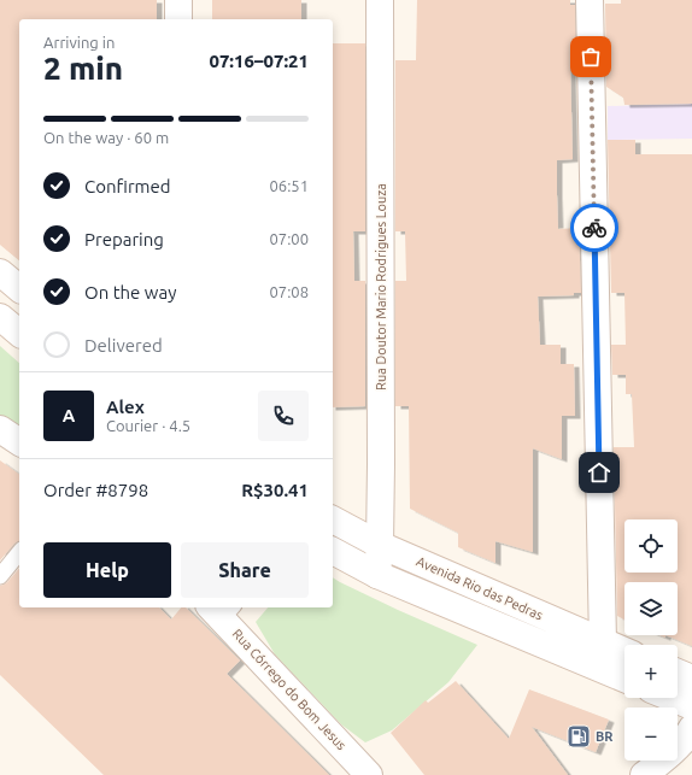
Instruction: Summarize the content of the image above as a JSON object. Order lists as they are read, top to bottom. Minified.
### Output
{"streets":{"street":["Rua Doutor Mario Rodrigues Louza","Avenida Rio das Pedras","Rua Córrego do Bom Jesus"]},"crossings":[["Rua Doutor Mario Rodrigues Louza","Avenida Rio das Pedras"]],"places":{"fuel station":["BR"]},"page":{"heading":["2 min","Arriving in","07:16–07:21"],"panel":["Alex","Courier · 4.5","Order #8798","R$30.41"],"bar":"On the way · 60 m","list":[["Confirmed","06:51"],["Preparing","07:00"],["On the way","07:08"],"Delivered"],"round":"A","map_buttons":["+","−"],"buttons":["Help","Share"]}}
